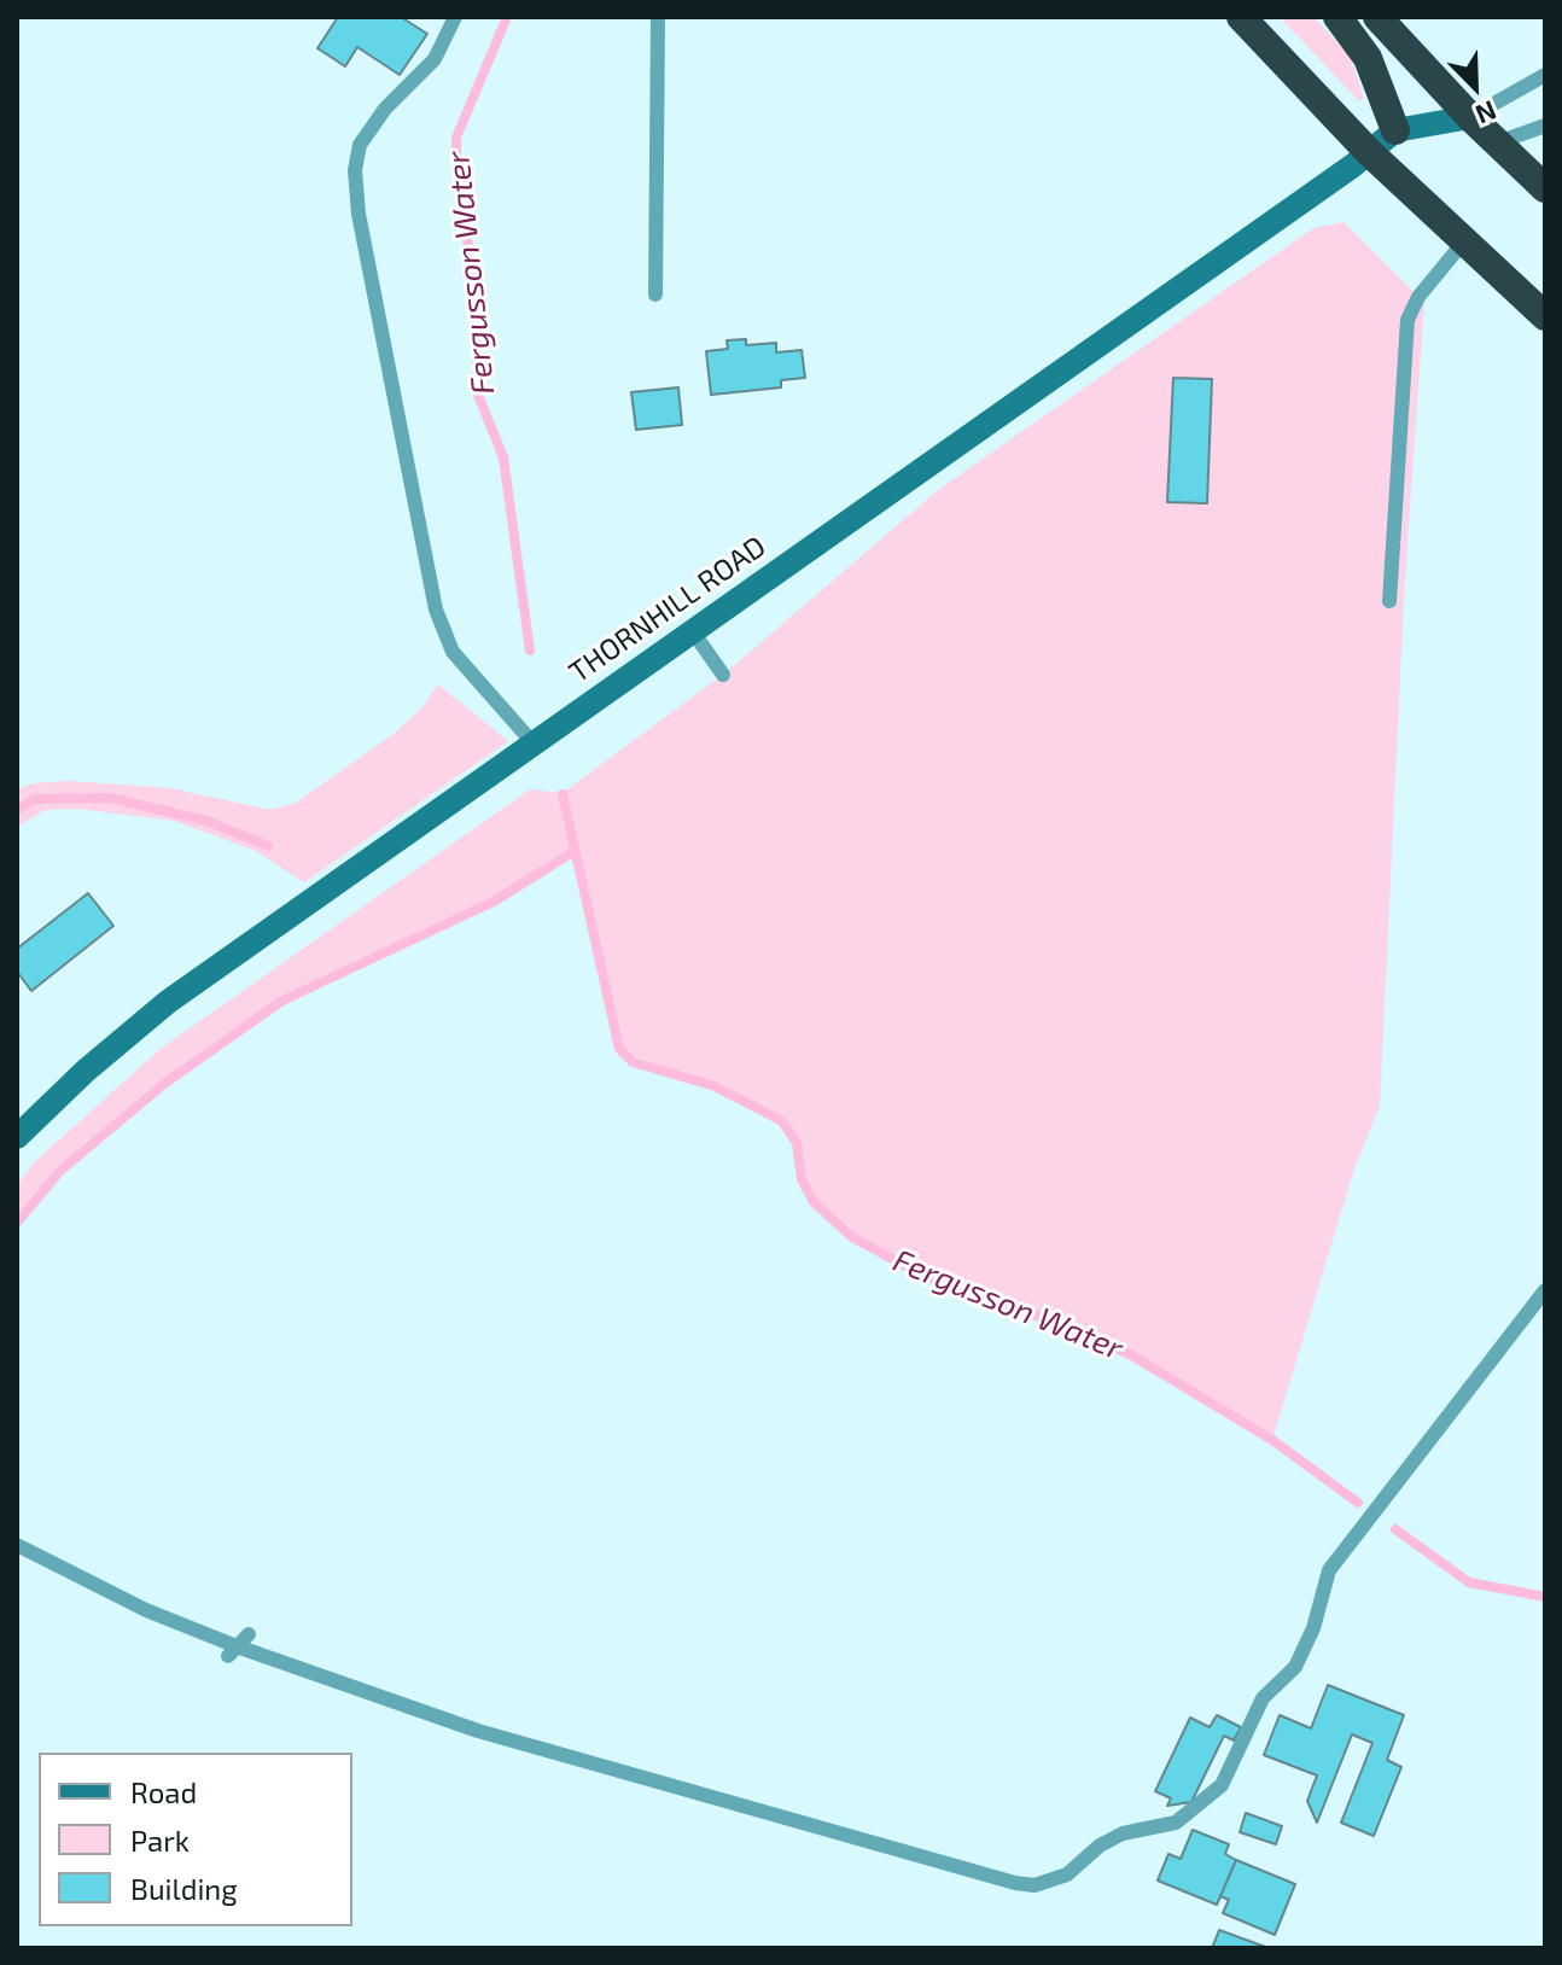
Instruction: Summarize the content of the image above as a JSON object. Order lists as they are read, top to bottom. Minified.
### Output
{"streets":{"street":["THORNHILL ROAD"]},"water":["Fergusson Water"],"legend":["Road","Park","Building"],"north":"bottom right"}
